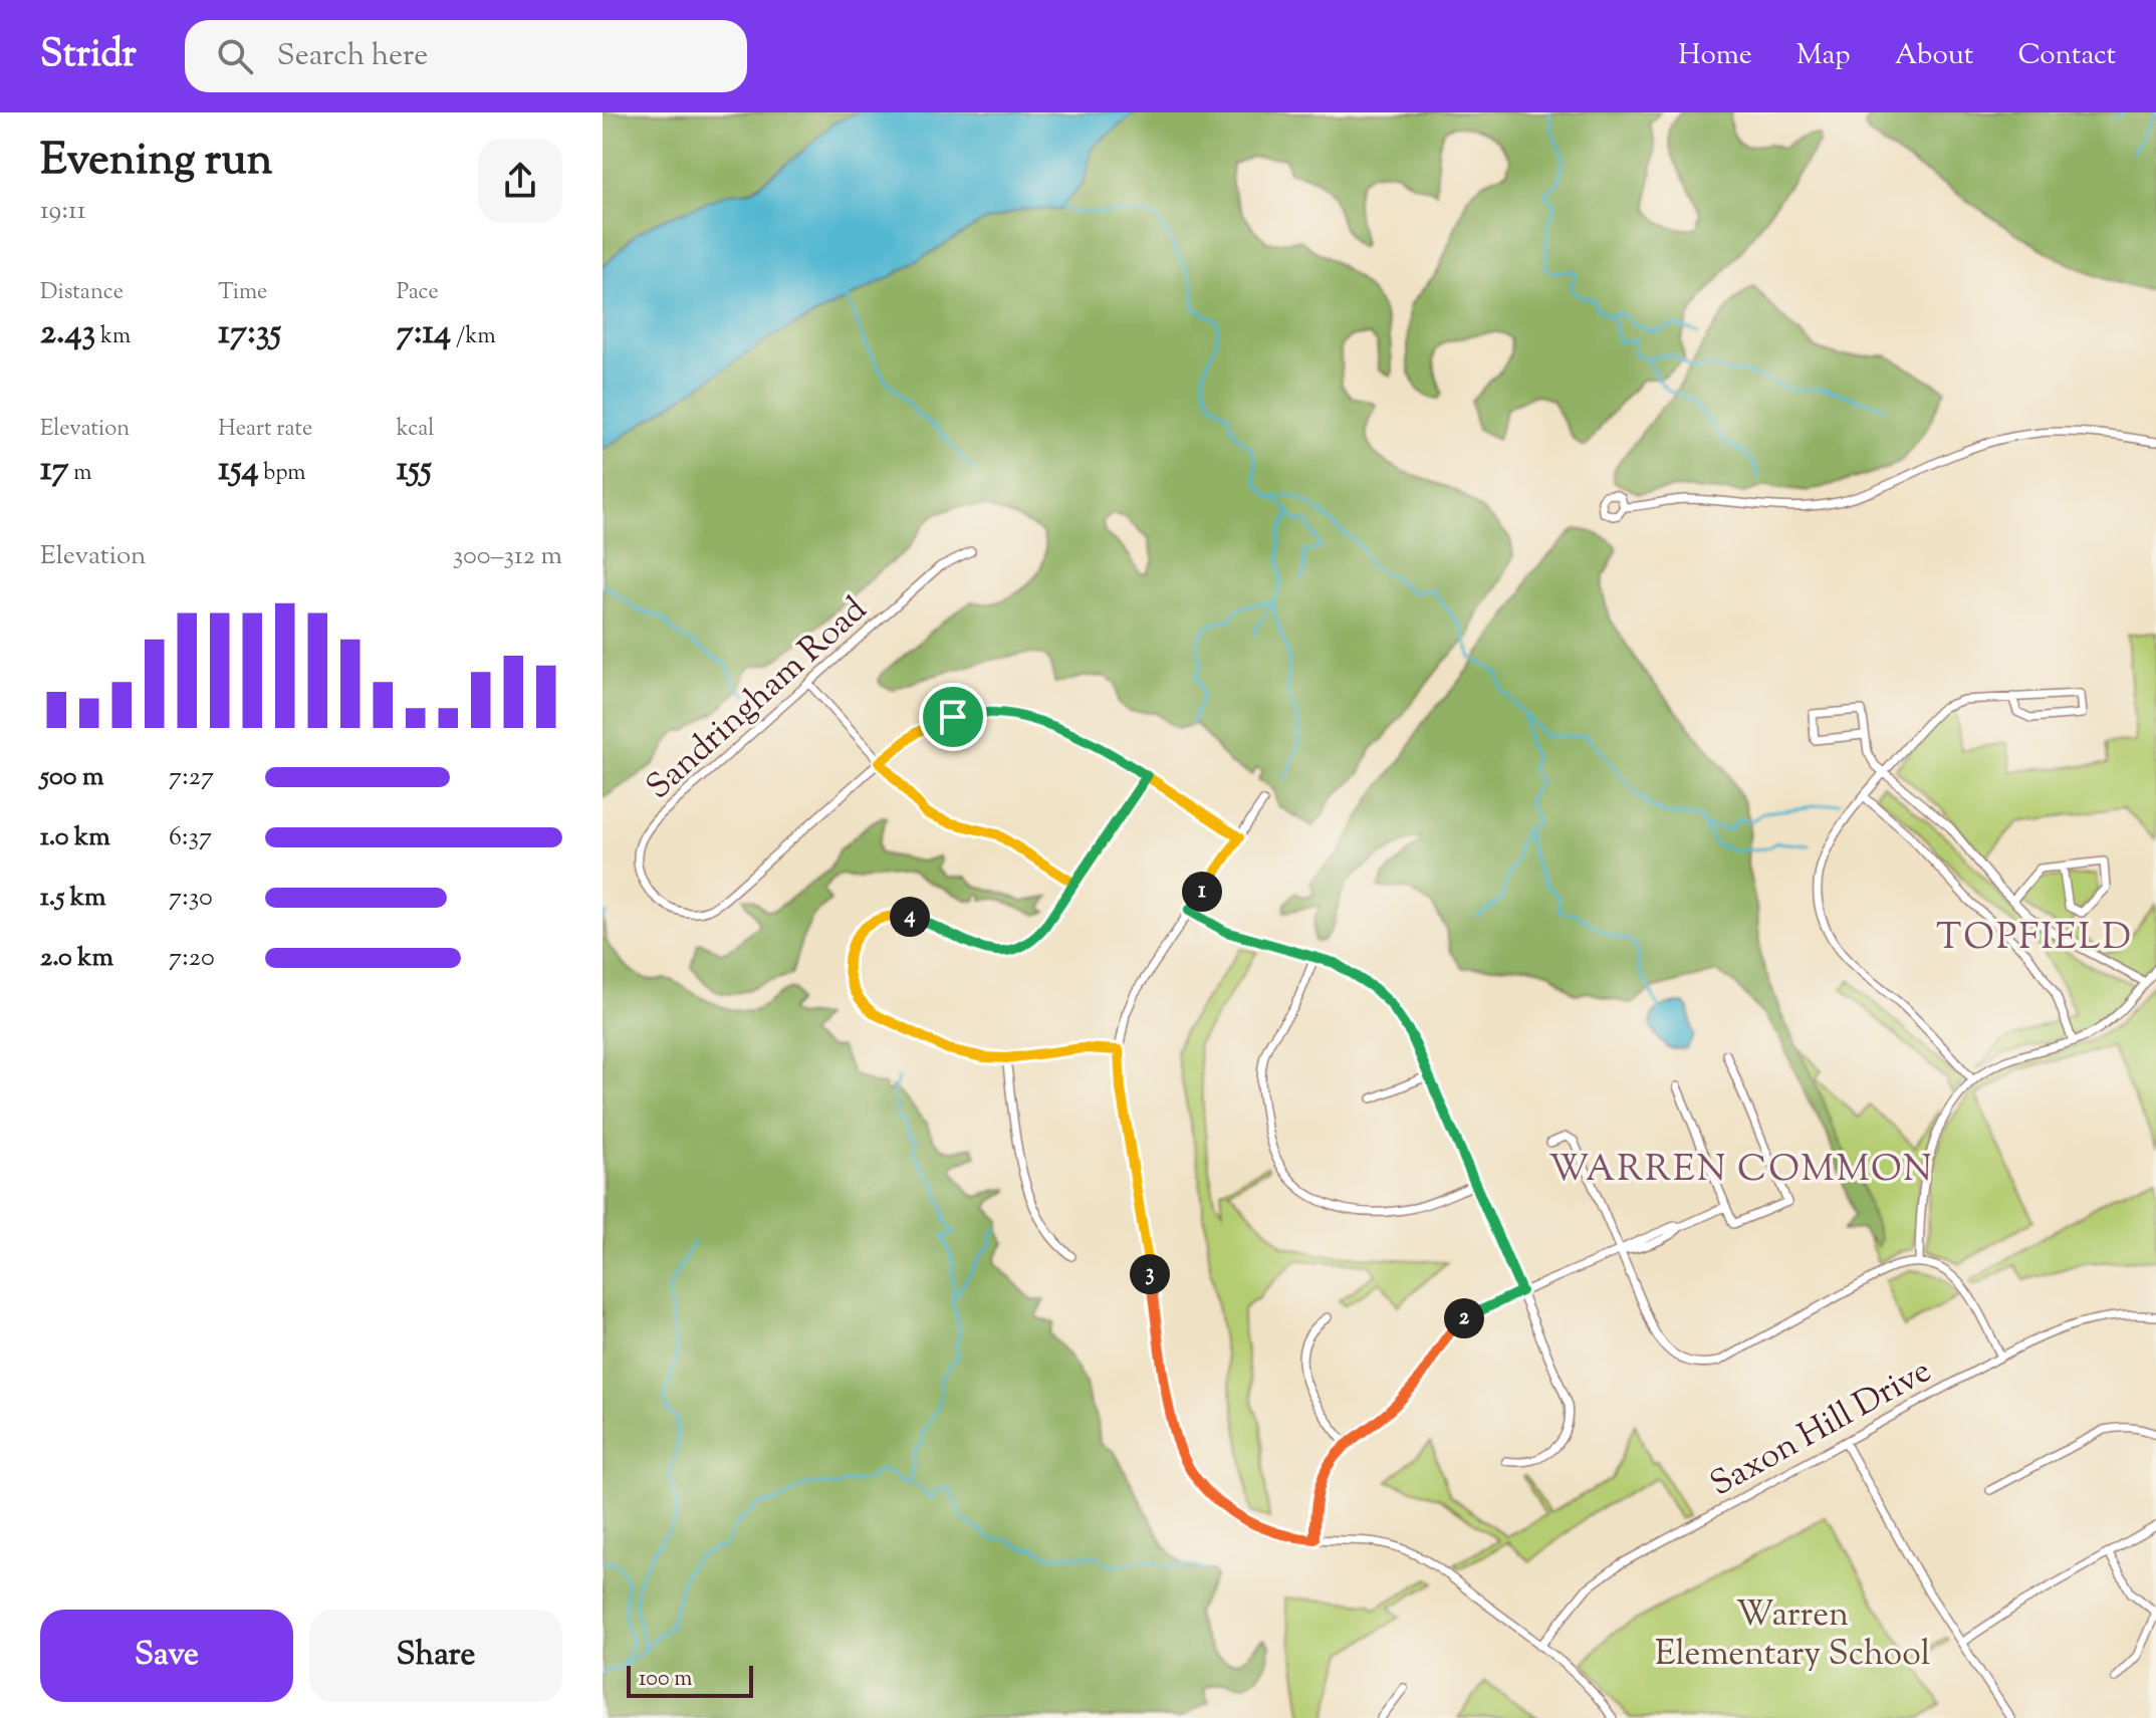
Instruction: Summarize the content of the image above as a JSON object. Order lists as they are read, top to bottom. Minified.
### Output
{"streets":{"street":["Sandringham Road","Saxon Hill Drive"]},"districts":["TOPFIELD","WARREN COMMON"],"parks":["Warren Elementary School"],"scale_bar":"100 m","page":{"header":"Stridr","search":"Search here","nav":["Home","Map","About","Contact"],"heading":["Evening run","19:11"],"stats":[["Distance","2.43 km"],["Time","17:35"],["Pace","7:14 /km"],["Elevation","17 m"],["Heart rate","154 bpm"],["kcal","155"]],"chart":["Elevation","300–312 m"],"list":[{"name":"500 m","note":"7:27"},{"name":"1.0 km","note":"6:37"},{"name":"1.5 km","note":"7:30"},{"name":"2.0 km","note":"7:20"}],"pins":["1","4","3","2"],"buttons":["Save","Share"],"scale":"100 m"}}
